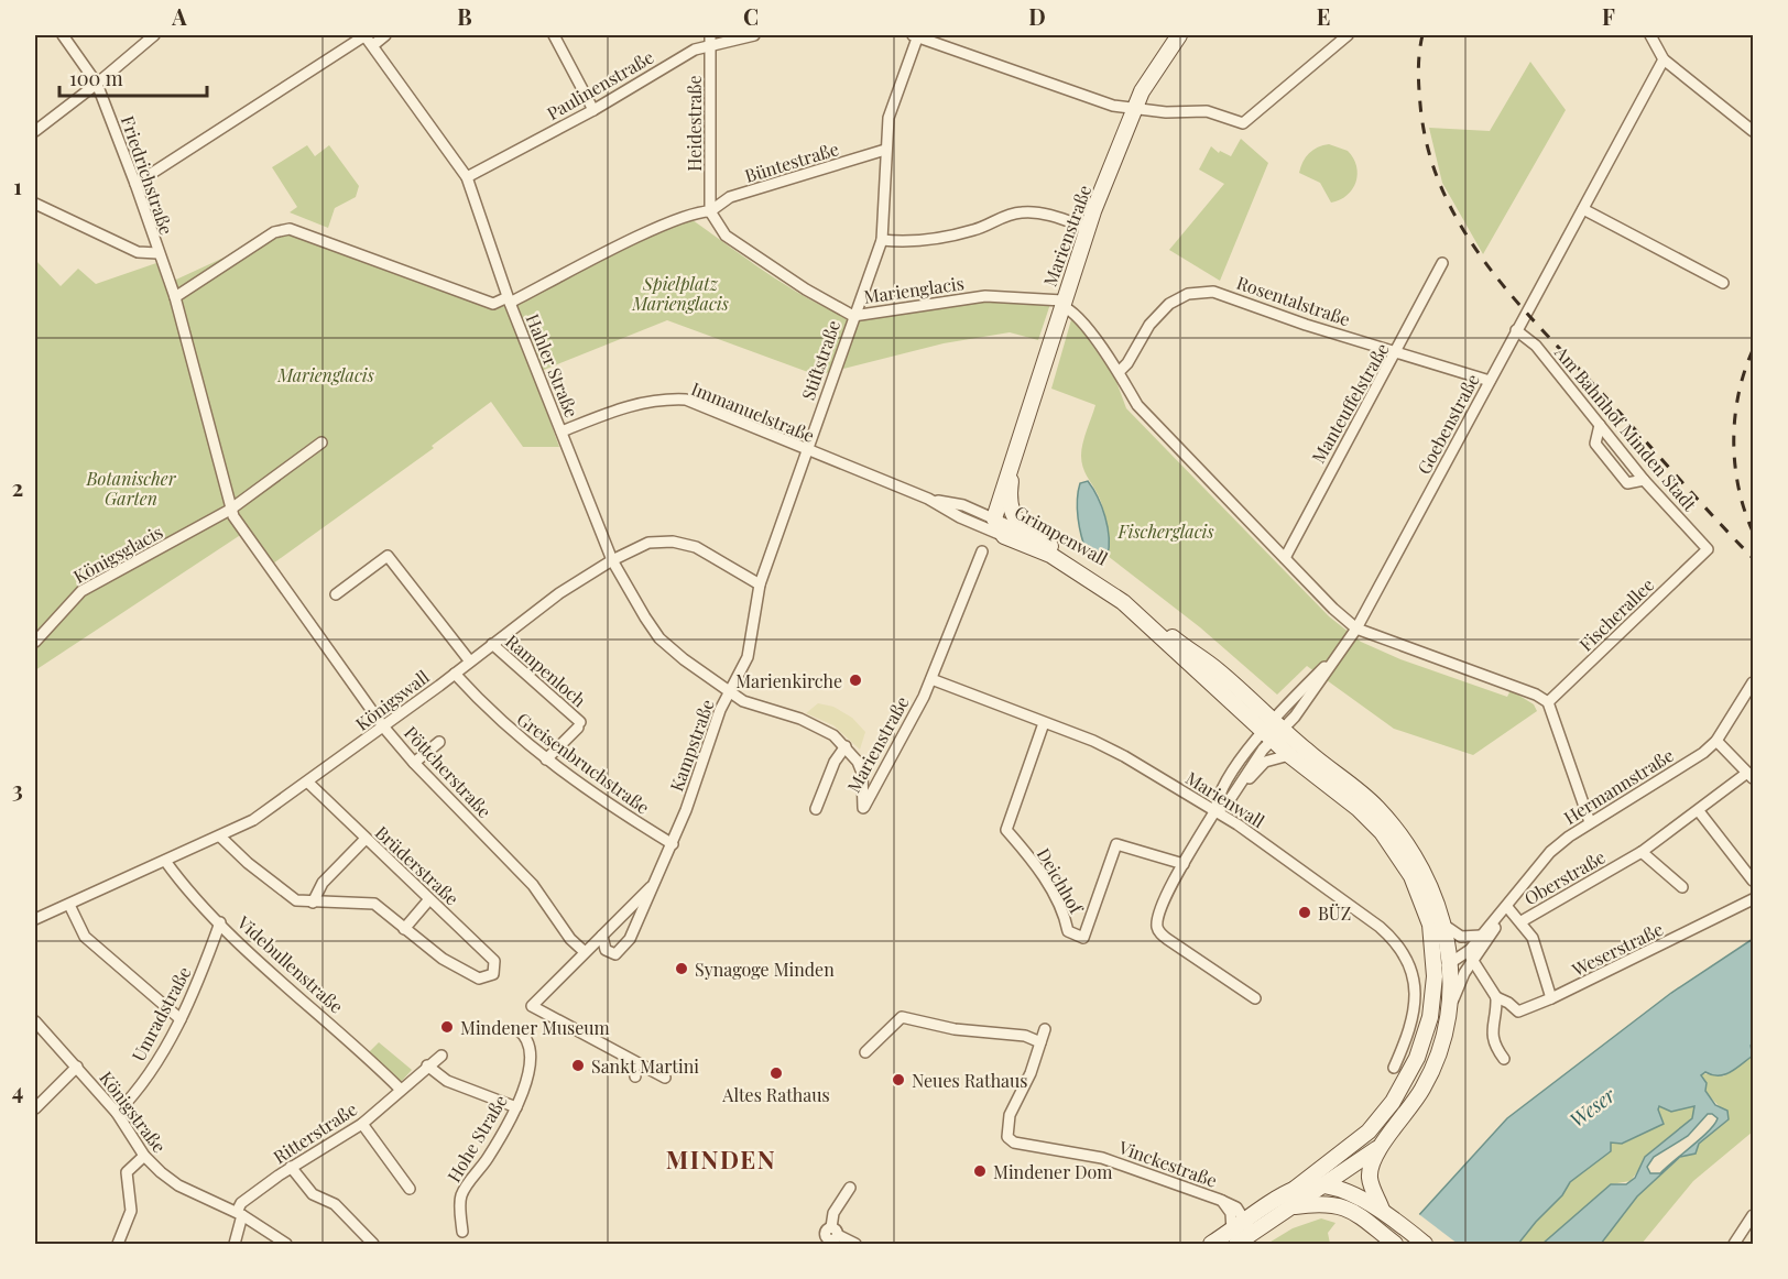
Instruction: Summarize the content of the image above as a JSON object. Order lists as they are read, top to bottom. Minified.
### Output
{"streets":{"street":["Paulinenstraße","Heidestraße","Büntestraße","Friedrichstraße","Marienstraße","Marienglacis","Rosentalstraße","Stiftstraße","Hahler Straße","Manteuffelstraße","Immanuelstraße","Goebenstraße","Am Bahnhof Minden Stadt","Grimpenwall","Königsglacis","Fischerallee","Rampenloch","Königswall","Kampstraße","Greisenbruchstraße","Pöttcherstraße","Hermannstraße","Marienwall","Brüderstraße","Oberstraße","Deichhof","Weserstraße","Videbullenstraße","Umradstraße","Königstraße","Ritterstraße","Hohe Straße","Vinckestraße"]},"crossings":[["Paulinenstraße","Heidestraße"],["Paulinenstraße","Hahler Straße"],["Heidestraße","Büntestraße"],["Heidestraße","Marienglacis"],["Büntestraße","Marienglacis"],["Büntestraße","Stiftstraße"],["Marienstraße","Marienglacis"],["Marienstraße","Hahler Straße"],["Marienstraße","Immanuelstraße"],["Marienstraße","Grimpenwall"],["Marienstraße","Marienwall"],["Marienglacis","Stiftstraße"],["Rosentalstraße","Manteuffelstraße"],["Rosentalstraße","Goebenstraße"],["Stiftstraße","Hahler Straße"],["Stiftstraße","Immanuelstraße"],["Stiftstraße","Königswall"],["Stiftstraße","Kampstraße"],["Hahler Straße","Immanuelstraße"],["Hahler Straße","Königswall"],["Hahler Straße","Kampstraße"],["Immanuelstraße","Grimpenwall"],["Goebenstraße","Am Bahnhof Minden Stadt"],["Goebenstraße","Grimpenwall"],["Goebenstraße","Marienwall"],["Am Bahnhof Minden Stadt","Fischerallee"],["Grimpenwall","Hermannstraße"],["Grimpenwall","Vinckestraße"],["Königsglacis","Pöttcherstraße"],["Rampenloch","Königswall"],["Rampenloch","Greisenbruchstraße"],["Königswall","Greisenbruchstraße"],["Königswall","Pöttcherstraße"],["Königswall","Brüderstraße"],["Königswall","Videbullenstraße"],["Kampstraße","Greisenbruchstraße"],["Kampstraße","Pöttcherstraße"],["Hermannstraße","Oberstraße"],["Marienwall","Deichhof"],["Videbullenstraße","Umradstraße"],["Videbullenstraße","Ritterstraße"],["Umradstraße","Königstraße"],["Königstraße","Ritterstraße"]],"districts":["MINDEN"],"water":["Weser"],"parks":["Spielplatz Marienglacis","Marienglacis","Botanischer Garten","Fischerglacis"],"places":["Marienkirche","BÜZ","Synagoge Minden","Mindener Museum","Sankt Martini","Altes Rathaus","Neues Rathaus","Mindener Dom"],"scale_bar":"100 m","grid":{"columns":["A","B","C","D","E","F"],"rows":["1","2","3","4"]}}
